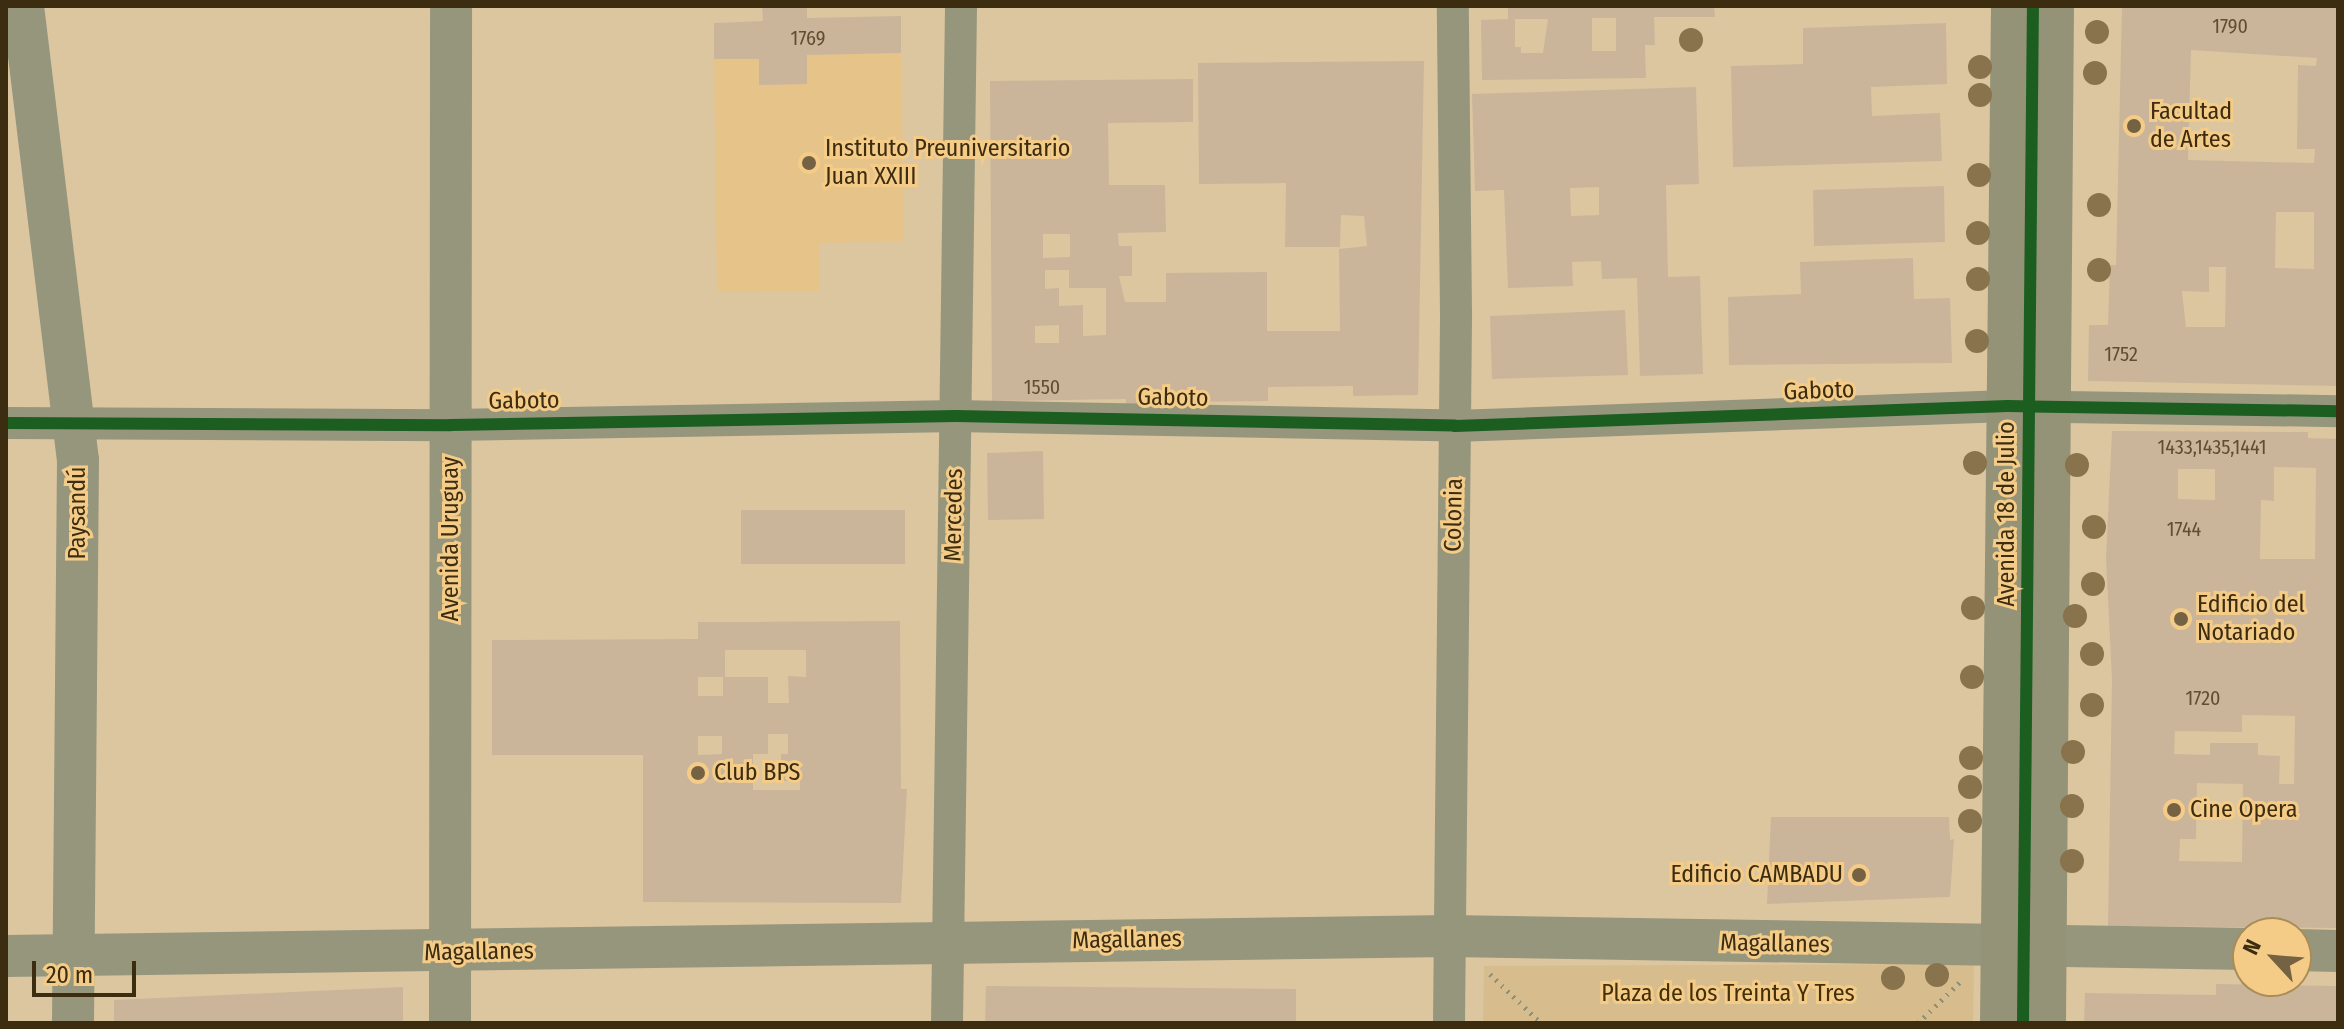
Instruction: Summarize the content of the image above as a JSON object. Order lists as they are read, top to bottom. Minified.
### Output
{"streets":{"main road":["Avenida 18 de Julio"],"street":["Gaboto","Paysandú","Mercedes","Colonia","Avenida Uruguay","Magallanes"]},"crossings":[["Gaboto","Paysandú"],["Gaboto","Avenida 18 de Julio"],["Gaboto","Mercedes"],["Gaboto","Colonia"],["Gaboto","Avenida Uruguay"],["Paysandú","Magallanes"],["Avenida 18 de Julio","Magallanes"],["Mercedes","Magallanes"],["Colonia","Magallanes"],["Avenida Uruguay","Magallanes"]],"parks":["Plaza de los Treinta Y Tres"],"places":["Facultad de Artes","Instituto Preuniversitario Juan XXIII","Edificio del Notariado","Club BPS","Cine Opera","Edificio CAMBADU"],"house_numbers":["1790","1769","1752","1550","1433,1435,1441","1744","1720"],"scale_bar":"20 m","north":"top left"}
